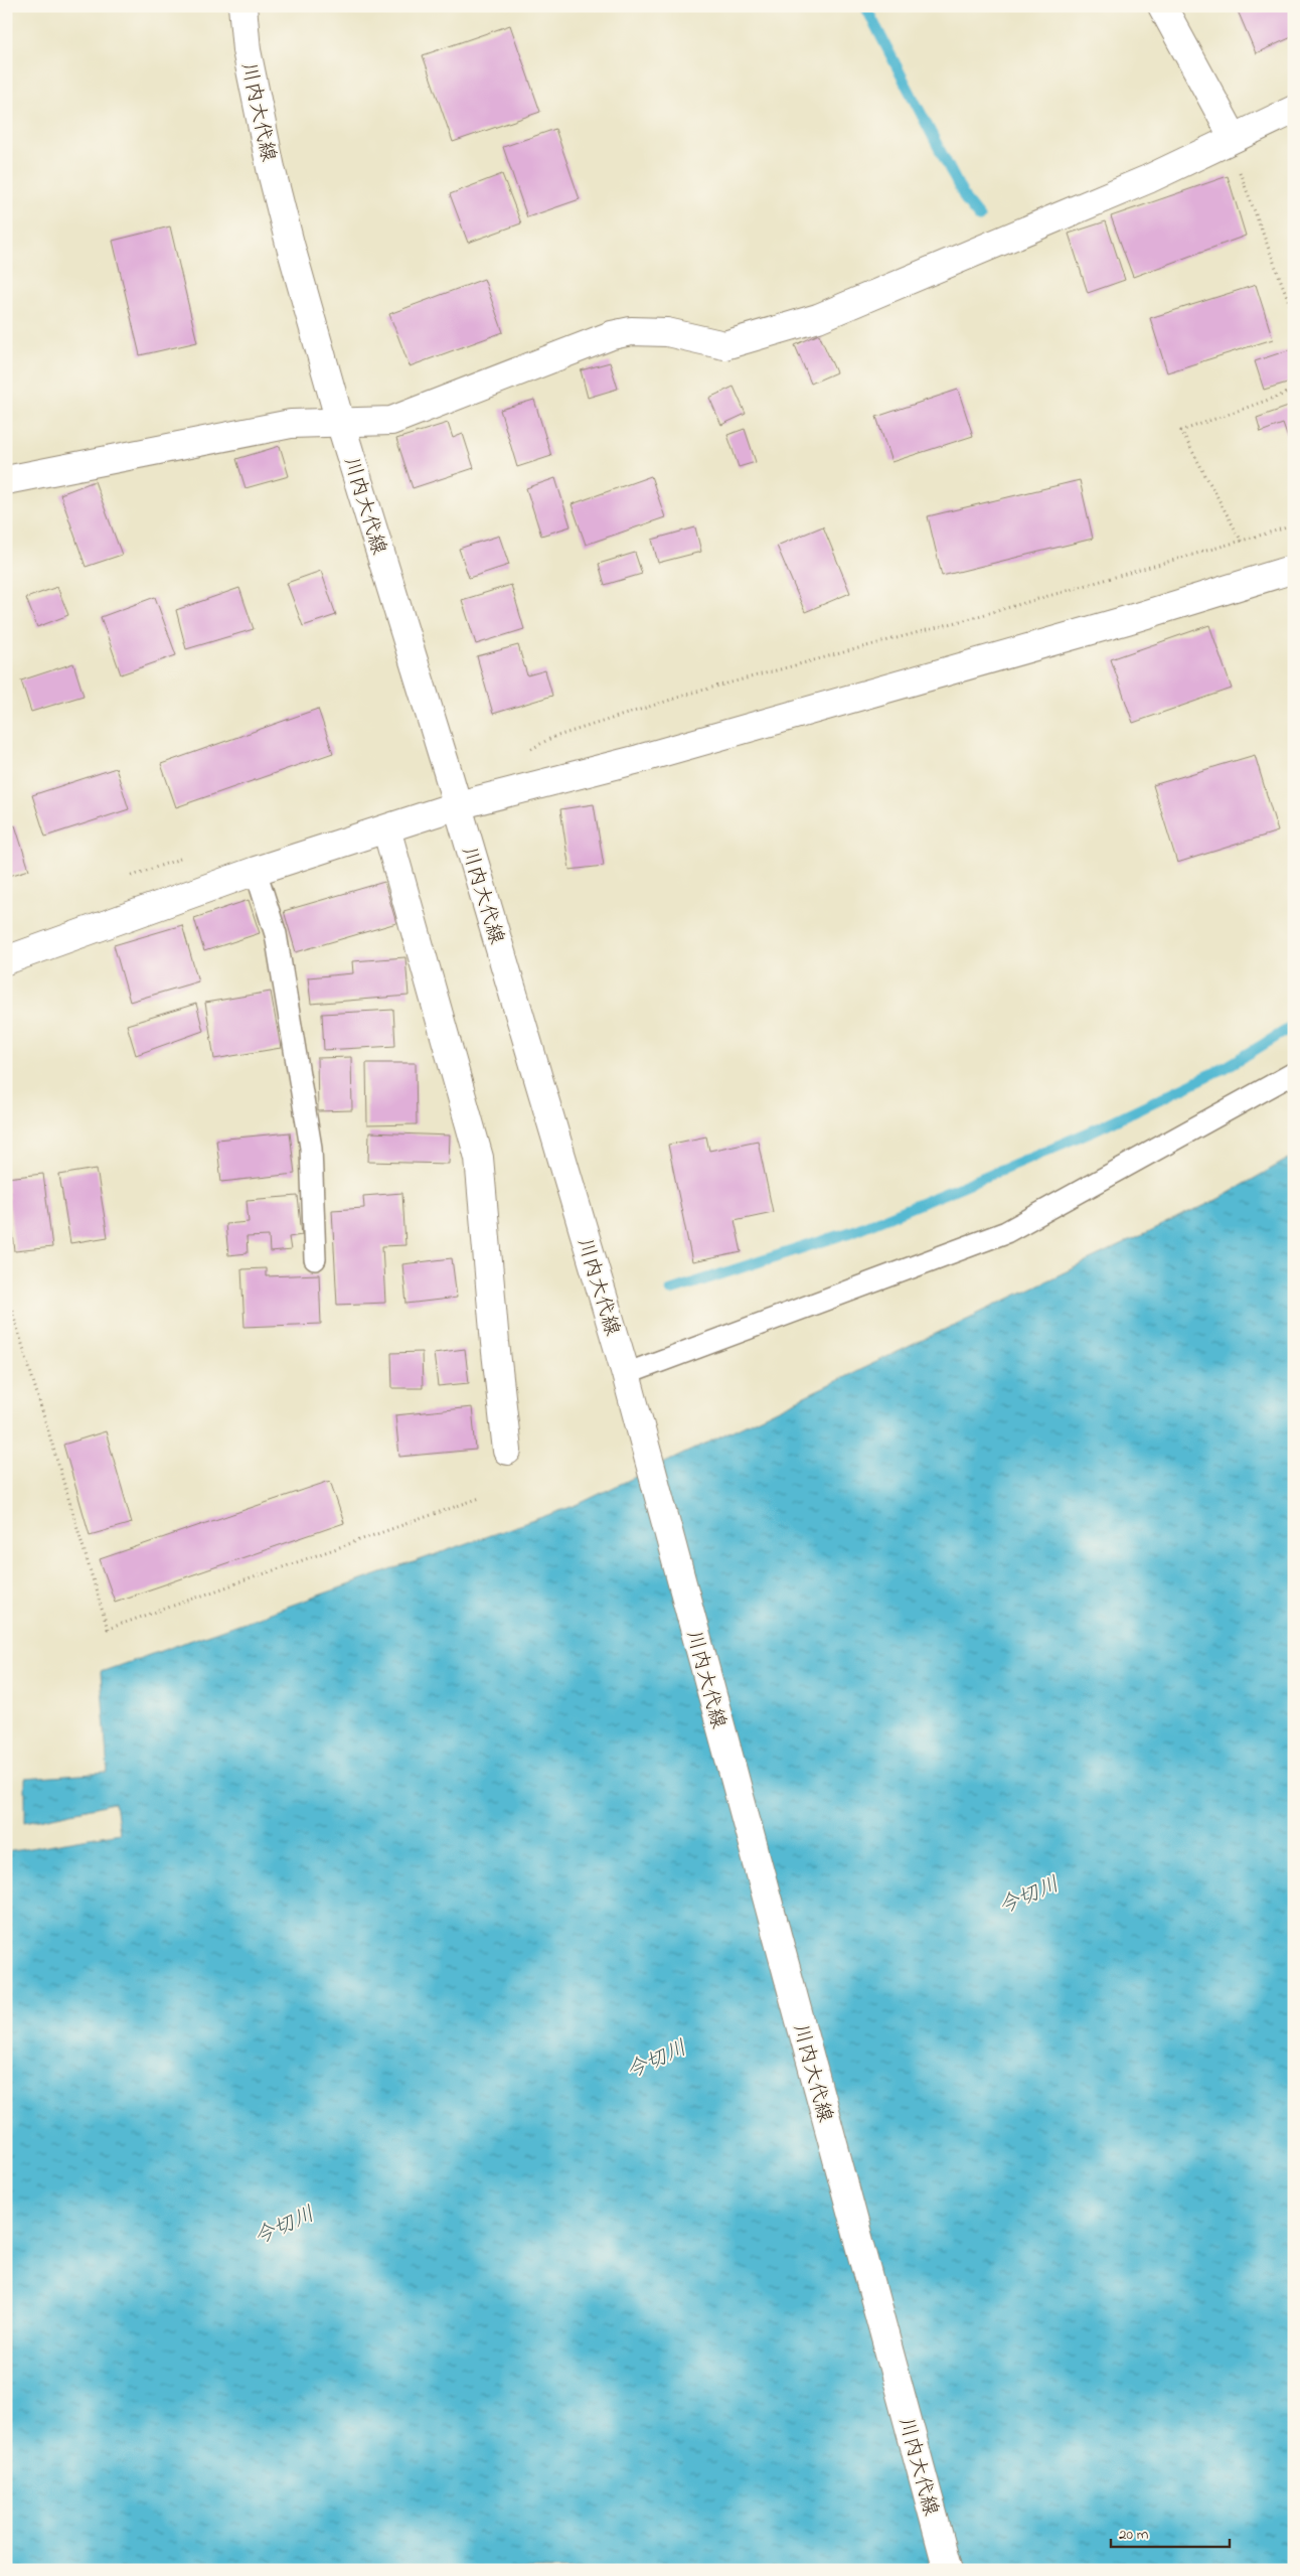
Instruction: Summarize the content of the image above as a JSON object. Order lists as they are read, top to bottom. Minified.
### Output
{"streets":{"street":["川内大代線"]},"water":["今切川"],"scale_bar":"20 m"}
